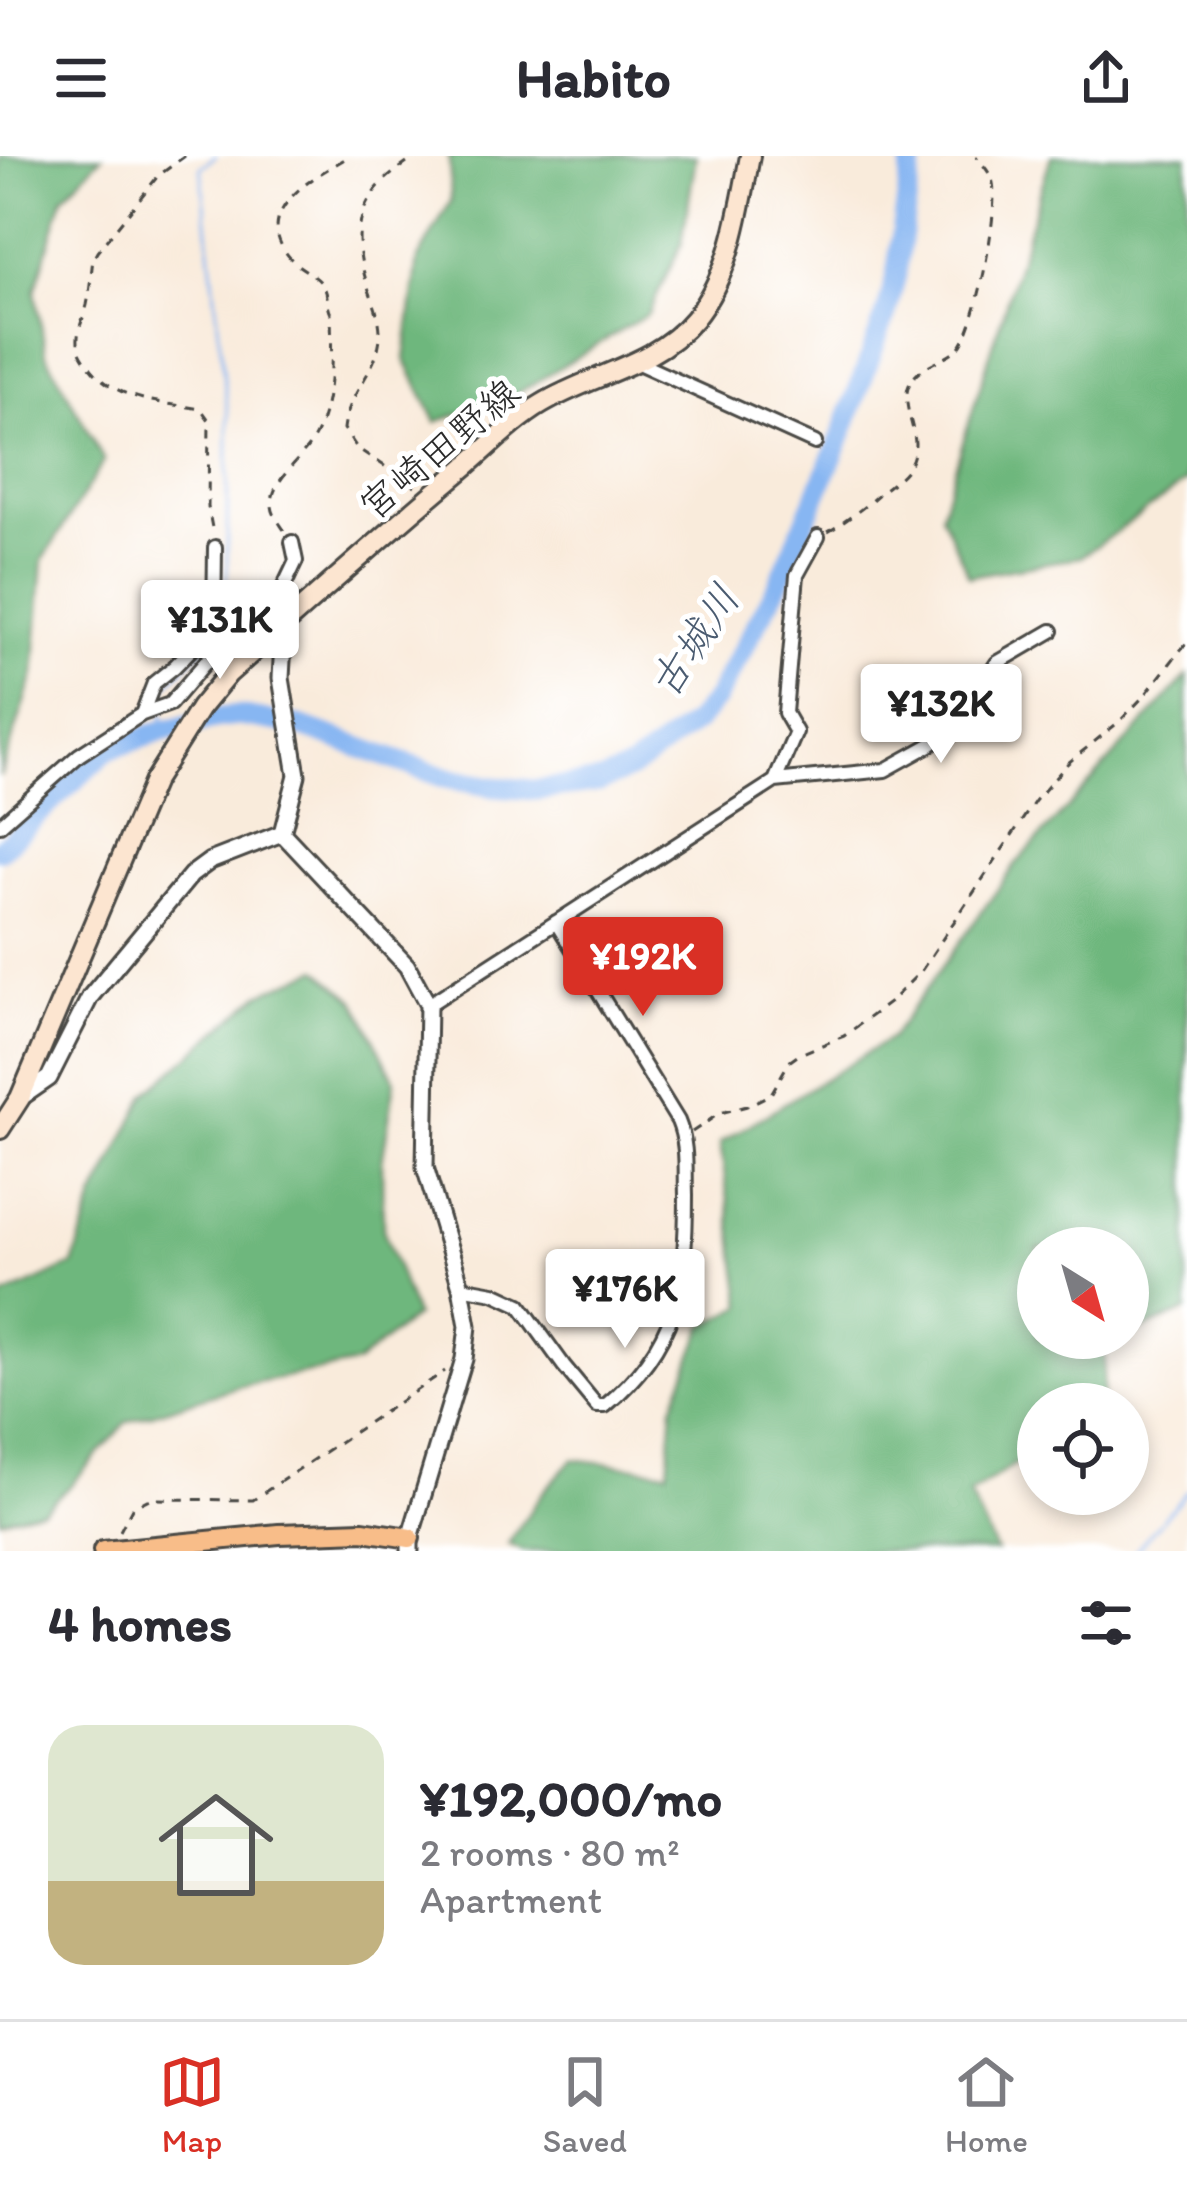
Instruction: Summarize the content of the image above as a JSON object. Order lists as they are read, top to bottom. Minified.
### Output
{"streets":{"main road":["宮崎田野線"]},"water":["古城川"],"north":"bottom right","page":{"header":"Habito","price":["¥131K","¥132K","¥192K","¥176K"],"heading":"4 homes","list":[{"name":"¥192,000/mo","note":"2 rooms · 80 m² · Apartment"}],"tabs":["Map","Saved","Home"]}}
